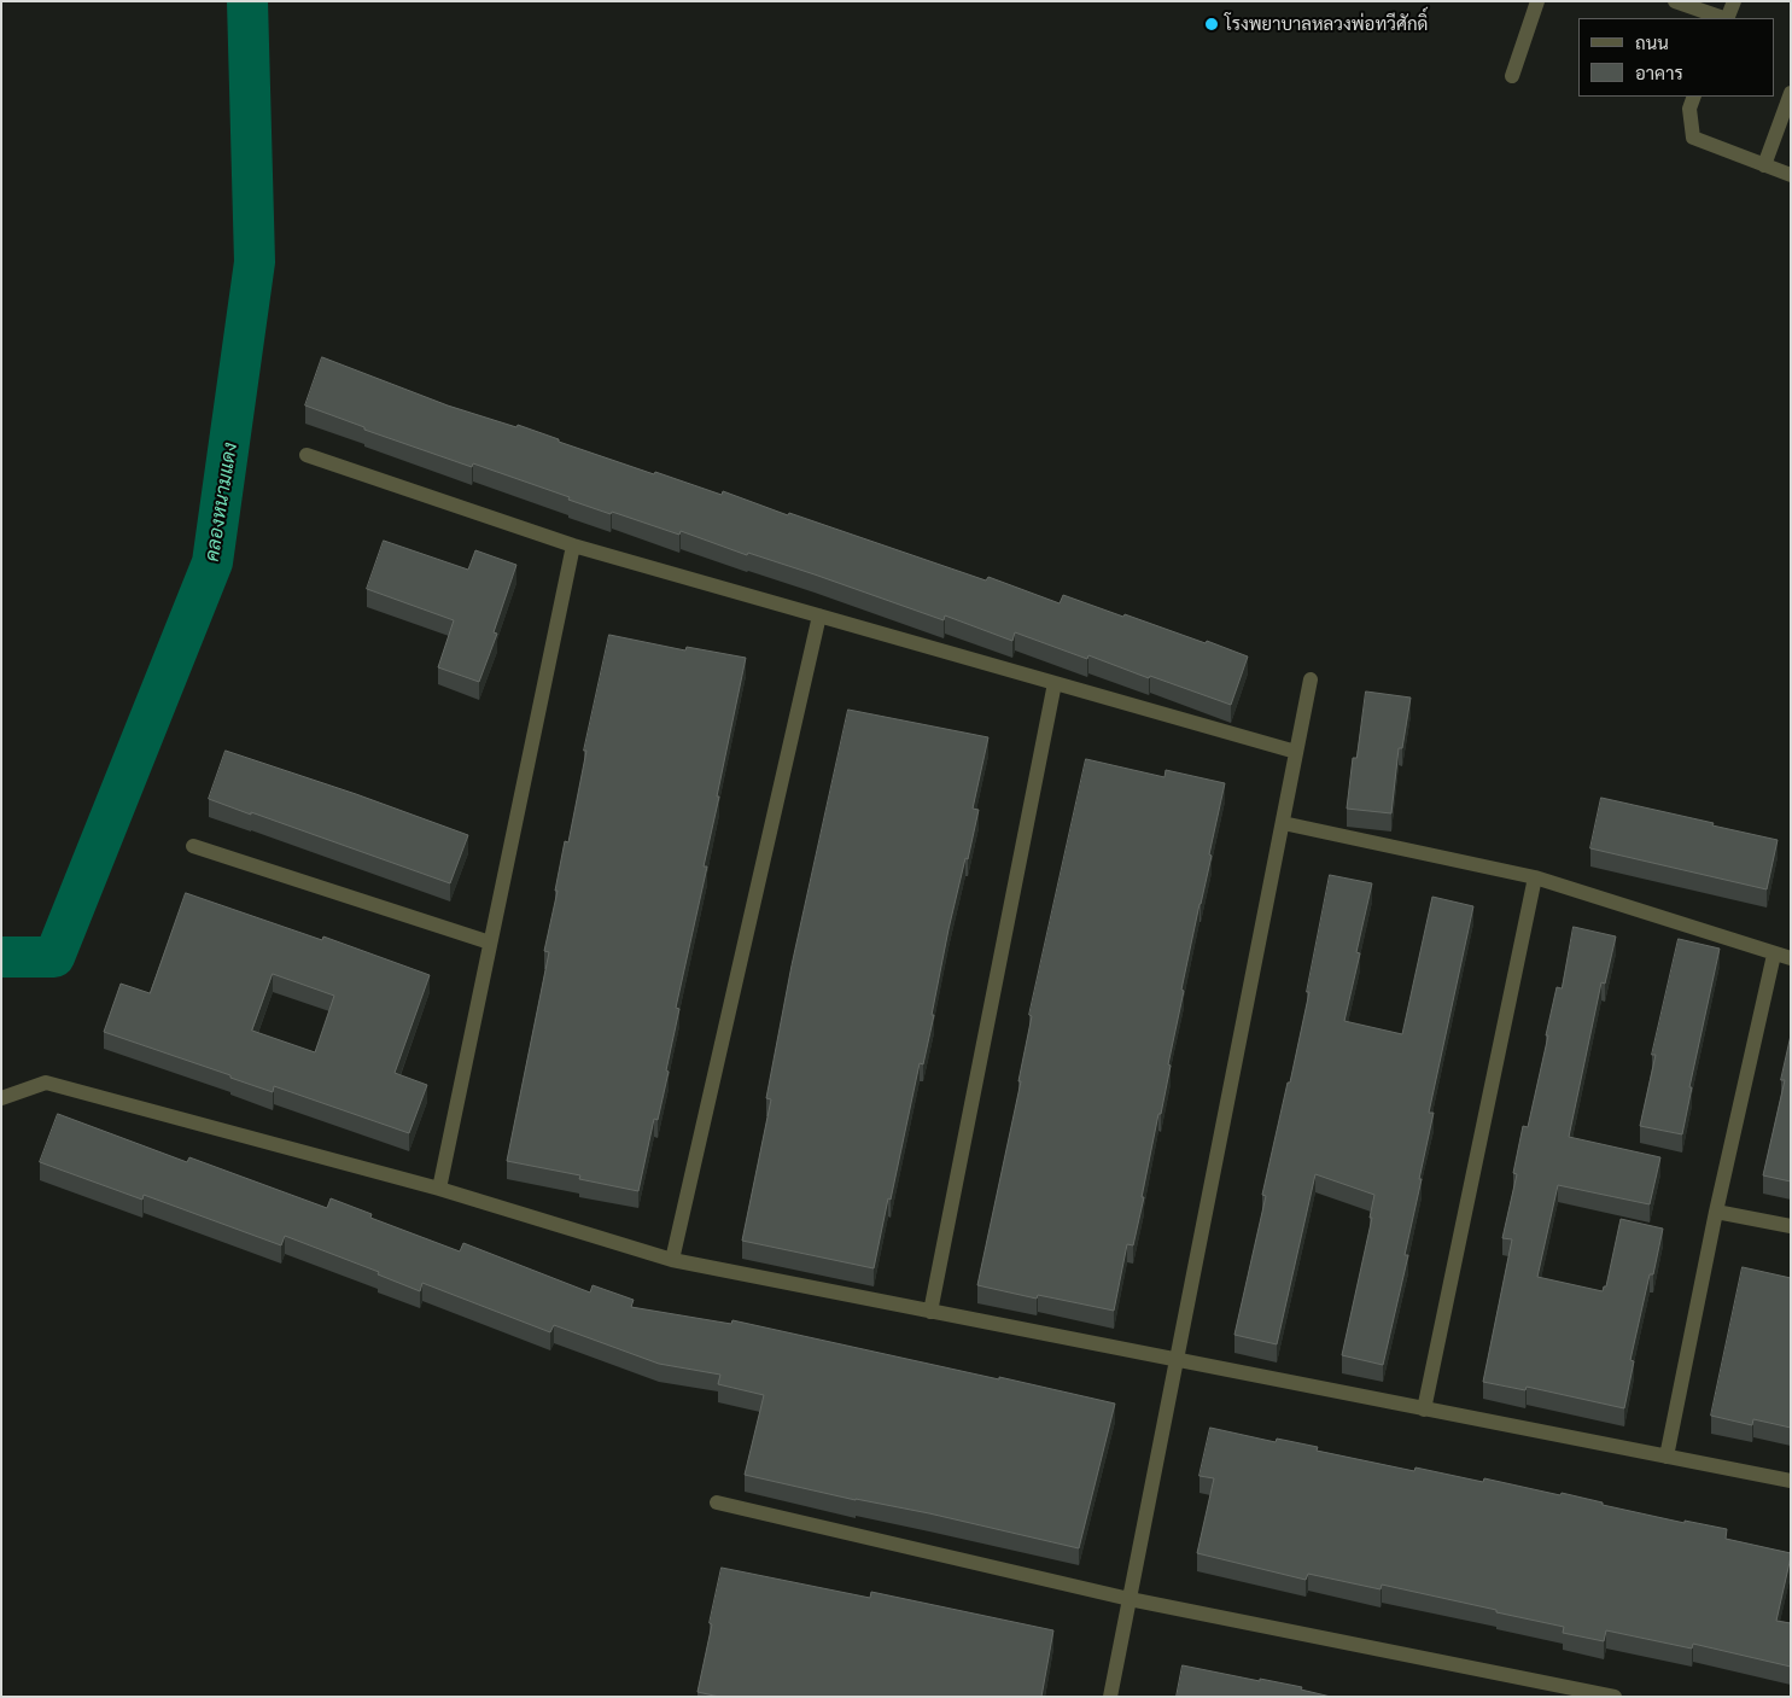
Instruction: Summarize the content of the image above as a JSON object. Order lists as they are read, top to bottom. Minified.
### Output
{"water":["คลองหนามแดง"],"places":["โรงพยาบาลหลวงพ่อทวีศักดิ์"],"legend":["ถนน","อาคาร"]}
